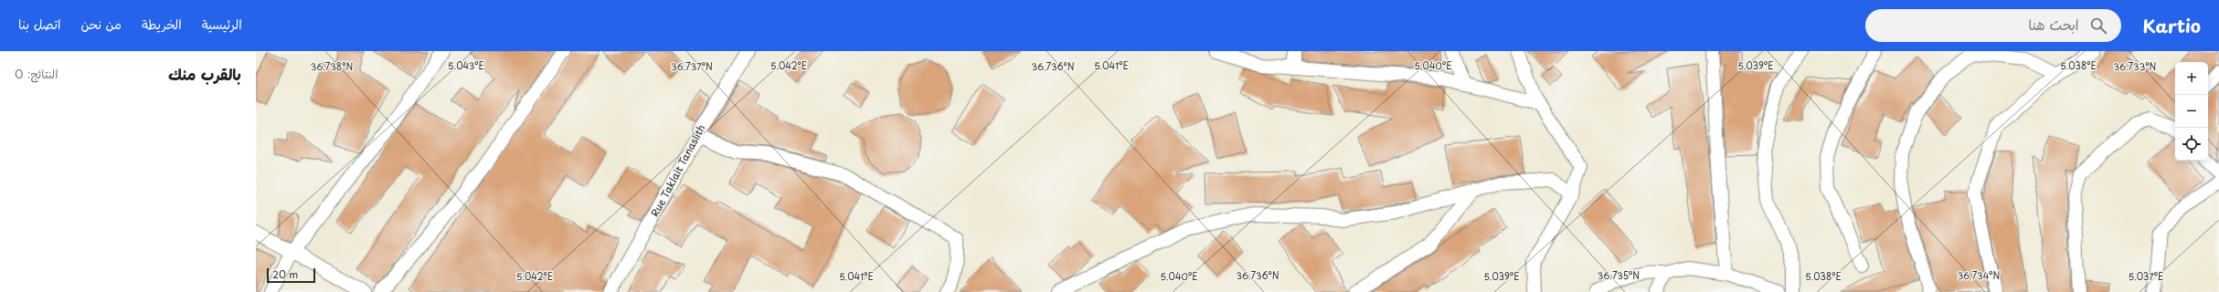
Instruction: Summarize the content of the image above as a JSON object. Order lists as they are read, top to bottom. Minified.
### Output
{"streets":{"street":["Rue Taklait Tanaslith"]},"scale_bar":"20 m","page":{"header":"Kartio","search":"ابحث هنا","nav":["الرئيسية","الخريطة","من نحن","اتصل بنا"],"heading":["بالقرب منك","النتائج: 0"],"map_buttons":["+","−"],"scale":"20 m"},"coordinates":["5.043°E","5.042°E","5.039°E","5.038°E","5.041°E","5.040°E","36.738°N","36.736°N","36.733°N","36.737°N","36.735°N","36.734°N","5.037°E"]}
